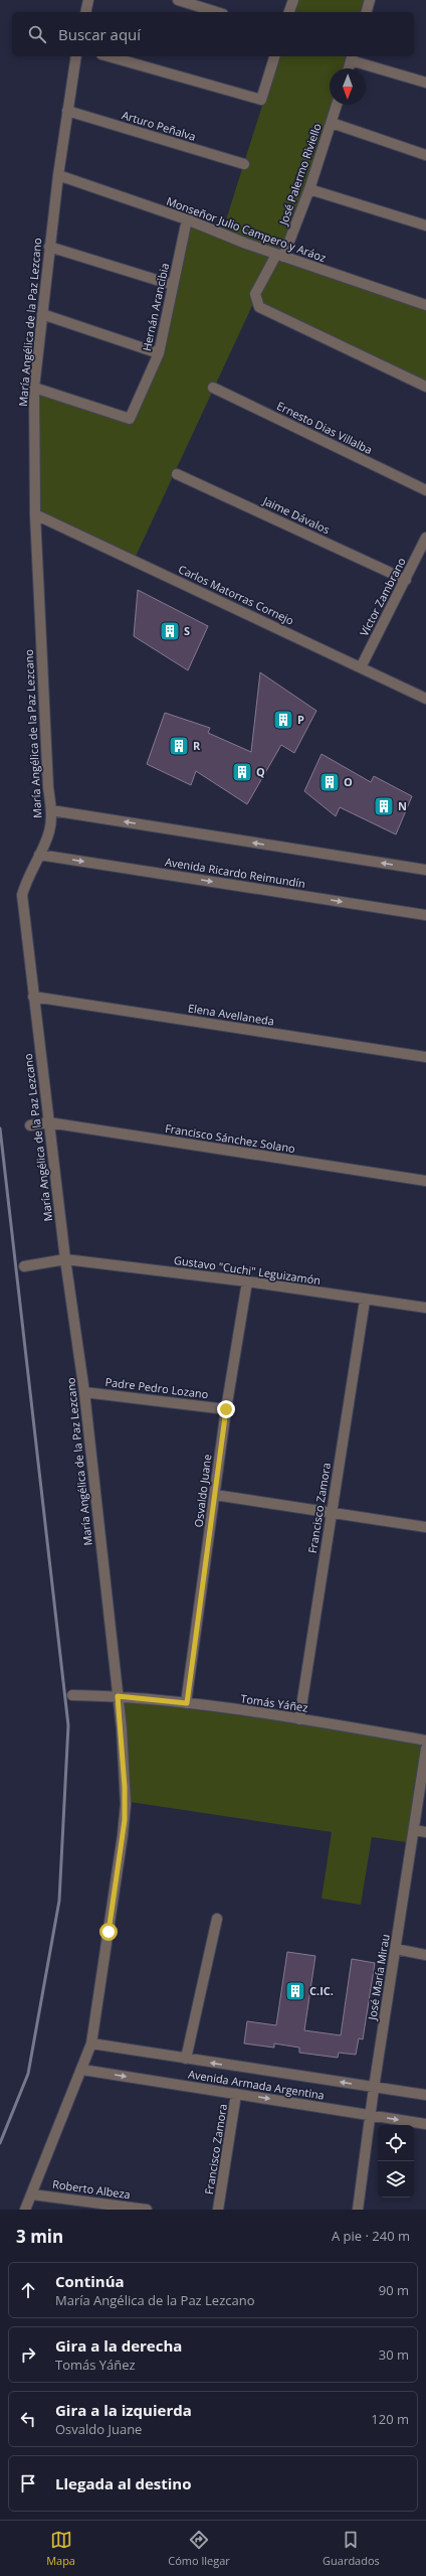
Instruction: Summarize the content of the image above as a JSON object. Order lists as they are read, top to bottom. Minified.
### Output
{"streets":{"street":["Arturo Peñalva","José Palermo Riviello","Monseñor Julio Campero y Aráoz","Hernán Arancibia","María Angélica de la Paz Lezcano","Ernesto Dias Villalba","Jaime Dávalos","Carlos Matorras Cornejo","Víctor Zambrano","Avenida Ricardo Reimundín","Elena Avellaneda","Francisco Sánchez Solano","Gustavo \"Cuchi\" Leguizamón","Padre Pedro Lozano","Osvaldo Juane","Francisco Zamora","Tomás Yáñez","José María Mirau","Avenida Armada Argentina","Roberto Albeza"]},"crossings":[["Arturo Peñalva","María Angélica de la Paz Lezcano"],["José Palermo Riviello","Monseñor Julio Campero y Aráoz"],["Monseñor Julio Campero y Aráoz","Hernán Arancibia"],["Monseñor Julio Campero y Aráoz","María Angélica de la Paz Lezcano"],["Hernán Arancibia","María Angélica de la Paz Lezcano"],["María Angélica de la Paz Lezcano","Carlos Matorras Cornejo"],["María Angélica de la Paz Lezcano","Avenida Ricardo Reimundín"],["María Angélica de la Paz Lezcano","Elena Avellaneda"],["María Angélica de la Paz Lezcano","Francisco Sánchez Solano"],["María Angélica de la Paz Lezcano","Gustavo \"Cuchi\" Leguizamón"],["María Angélica de la Paz Lezcano","Padre Pedro Lozano"],["María Angélica de la Paz Lezcano","Tomás Yáñez"],["María Angélica de la Paz Lezcano","Avenida Armada Argentina"],["María Angélica de la Paz Lezcano","Roberto Albeza"],["Jaime Dávalos","Víctor Zambrano"],["Carlos Matorras Cornejo","Víctor Zambrano"],["Gustavo \"Cuchi\" Leguizamón","Osvaldo Juane"],["Gustavo \"Cuchi\" Leguizamón","Francisco Zamora"],["Padre Pedro Lozano","Osvaldo Juane"],["Osvaldo Juane","Tomás Yáñez"],["Francisco Zamora","Tomás Yáñez"],["Francisco Zamora","Avenida Armada Argentina"],["José María Mirau","Avenida Armada Argentina"]],"places":{"building":["S","P","R","Q","O","N","C.IC."]},"north":"bottom","page":{"search":"Buscar aquí","heading":["3 min","A pie · 240 m"],"list":[["Continúa","María Angélica de la Paz Lezcano","90 m"],["Gira a la derecha","Tomás Yáñez","30 m"],["Gira a la izquierda","Osvaldo Juane","120 m"],"Llegada al destino"],"nav":["Mapa","Cómo llegar","Guardados"]}}
